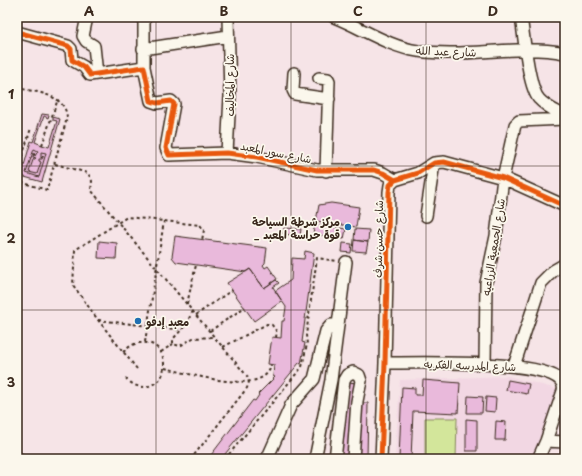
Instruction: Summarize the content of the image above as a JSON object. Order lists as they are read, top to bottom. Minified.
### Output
{"streets":{"street":["شارع عبد الله","شارع المخاليف","شارع سور المعبد","شارع حسن شرف","شارع الجمعية الزراعيه","شارع المدرسه الفكريه"]},"crossings":[["شارع المخاليف","شارع سور المعبد"],["شارع سور المعبد","شارع حسن شرف"],["شارع حسن شرف","شارع المدرسه الفكريه"],["شارع الجمعية الزراعيه","شارع المدرسه الفكريه"]],"places":["مركز شرطة السياحة _ قوة حراسة المعبد","معبد إدفو"],"grid":{"columns":["A","B","C","D"],"rows":["1","2","3"]}}
